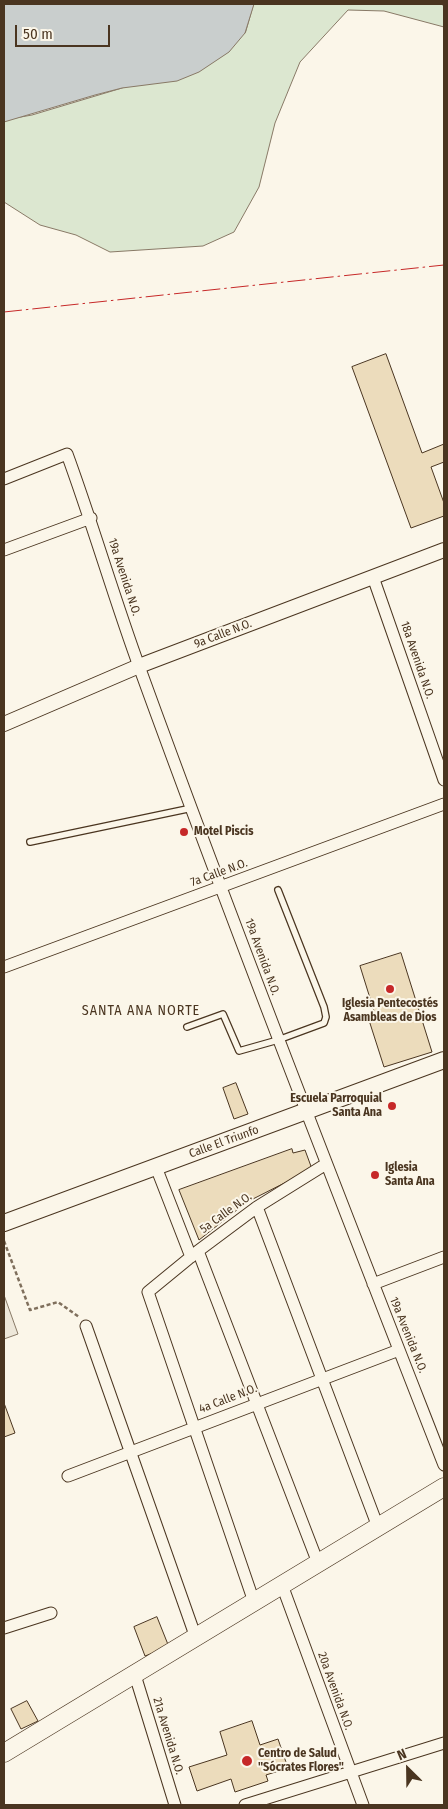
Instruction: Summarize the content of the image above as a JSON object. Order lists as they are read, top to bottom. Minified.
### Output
{"streets":{"main road":["Calle El Triunfo"],"street":["19a Avenida N.O.","9a Calle N.O.","18a Avenida N.O.","7a Calle N.O.","5a Calle N.O.","4a Calle N.O.","20a Avenida N.O.","21a Avenida N.O."]},"crossings":[["19a Avenida N.O.","9a Calle N.O."],["19a Avenida N.O.","7a Calle N.O."],["19a Avenida N.O.","Calle El Triunfo"],["19a Avenida N.O.","5a Calle N.O."],["19a Avenida N.O.","4a Calle N.O."],["9a Calle N.O.","18a Avenida N.O."],["5a Calle N.O.","4a Calle N.O."]],"districts":["SANTA ANA NORTE"],"places":["Motel Piscis","Iglesia Pentecostés Asambleas de Dios","Escuela Parroquial Santa Ana","Iglesia Santa Ana","Centro de Salud \"Sócrates Flores\""],"scale_bar":"50 m","north":"top left"}
